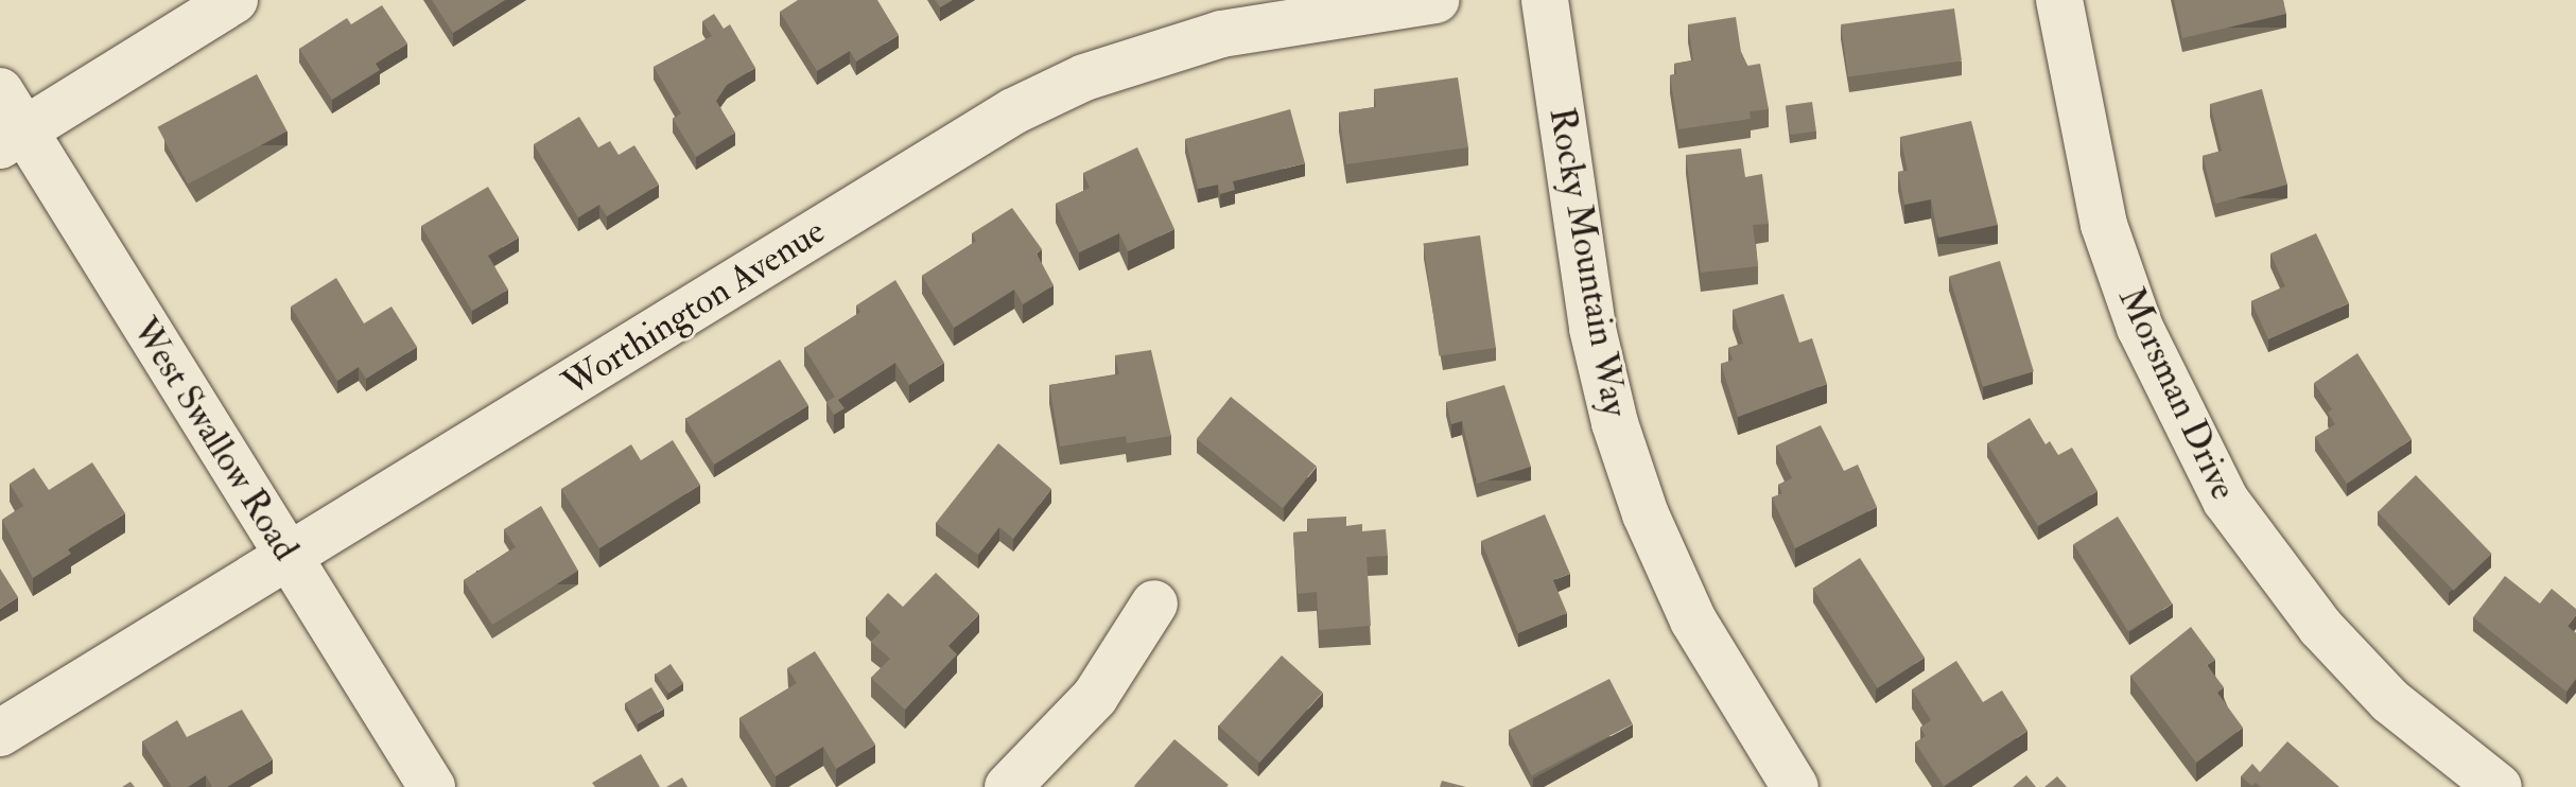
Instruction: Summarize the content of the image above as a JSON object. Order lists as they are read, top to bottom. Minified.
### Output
{"streets":{"street":["Rocky Mountain Way","Worthington Avenue","Morsman Drive","West Swallow Road"]},"crossings":[["Worthington Avenue","West Swallow Road"]]}
